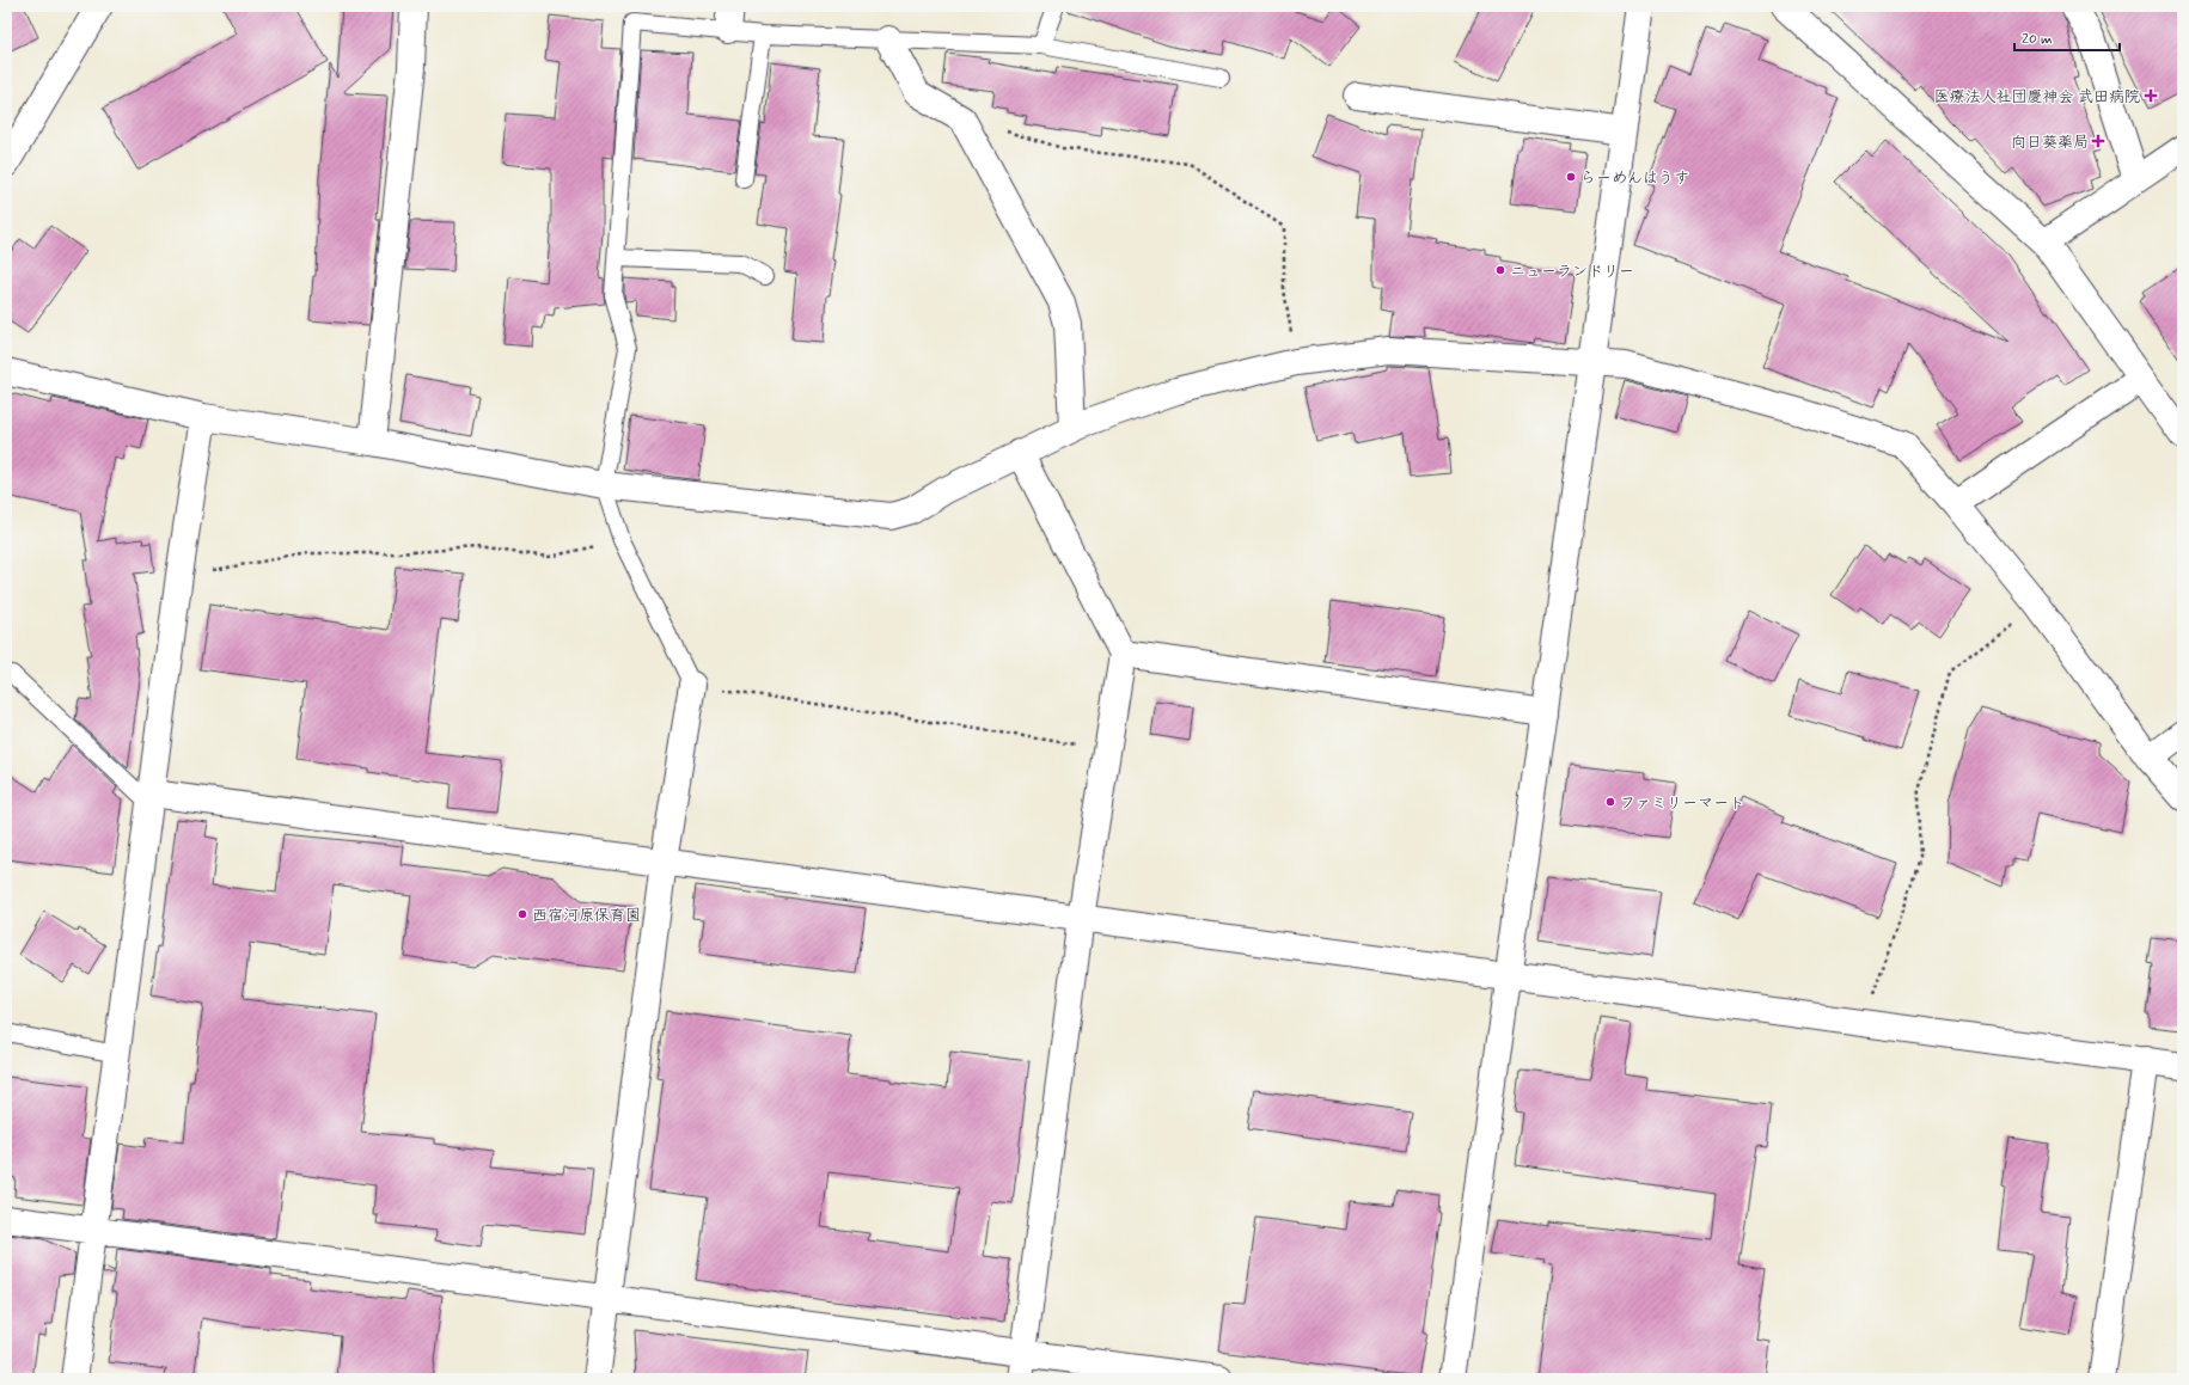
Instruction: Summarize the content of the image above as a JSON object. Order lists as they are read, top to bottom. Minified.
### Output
{"places":{"health":["医療法人社団慶神会 武田病院","向日葵薬局"],"other":["らーめんはうす","ニューランドリー","ファミリーマート","西宿河原保育園"]},"scale_bar":"20 m"}
